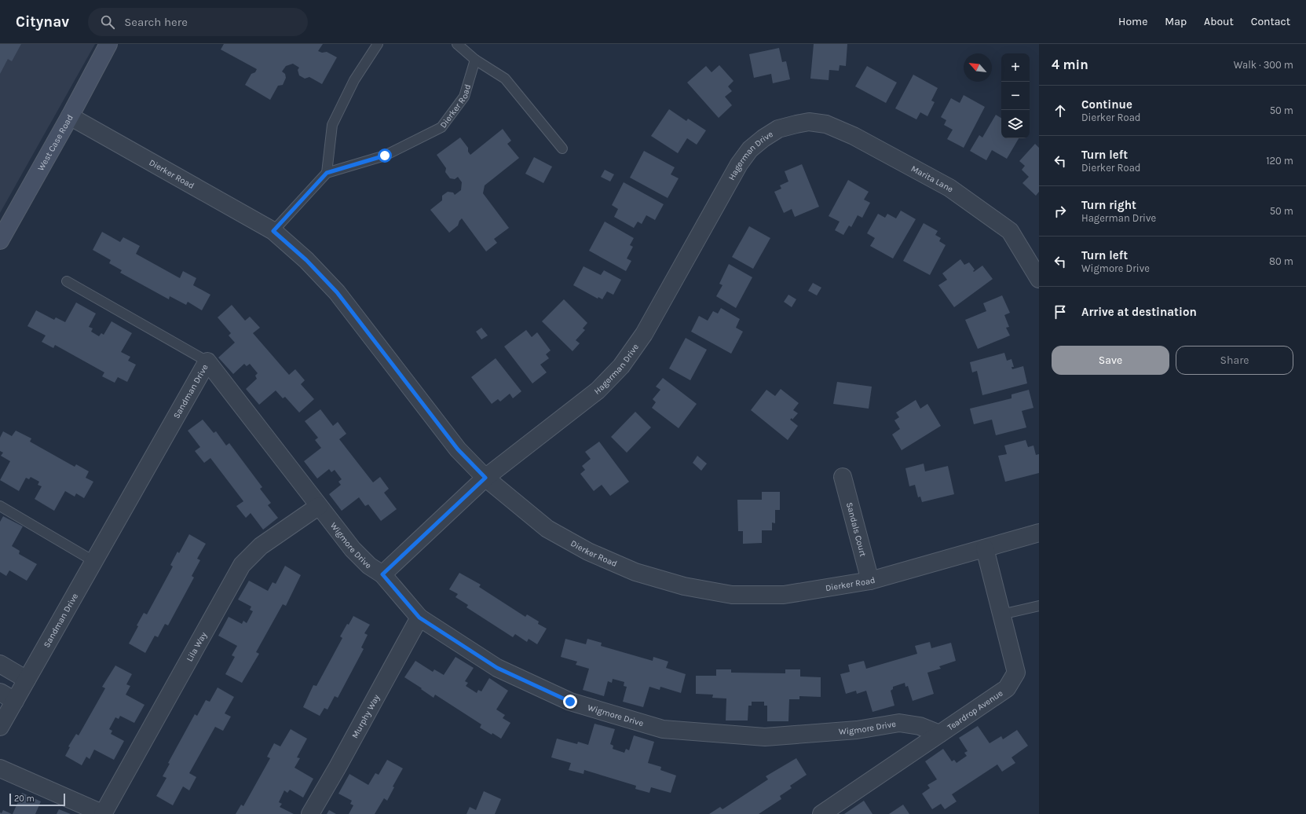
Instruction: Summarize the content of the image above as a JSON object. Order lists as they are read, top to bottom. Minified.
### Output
{"streets":{"main road":["West Case Road"],"street":["Dierker Road","Hagerman Drive","Marita Lane","Sandman Drive","Sandals Court","Wigmore Drive","Lila Way","Teardrop Avenue","Murphy Way"]},"crossings":[["Dierker Road","West Case Road"],["Dierker Road","Hagerman Drive"],["Dierker Road","Sandals Court"],["Dierker Road","Teardrop Avenue"],["Hagerman Drive","Marita Lane"],["Hagerman Drive","Wigmore Drive"],["Sandman Drive","Wigmore Drive"],["Wigmore Drive","Lila Way"],["Wigmore Drive","Teardrop Avenue"],["Wigmore Drive","Murphy Way"]],"scale_bar":"20 m","north":"top left","page":{"header":"Citynav","search":"Search here","nav":["Home","Map","About","Contact"],"heading":["4 min","Walk · 300 m"],"map_buttons":["+","−"],"list":[["Continue","Dierker Road","50 m"],["Turn left","Dierker Road","120 m"],["Turn right","Hagerman Drive","50 m"],["Turn left","Wigmore Drive","80 m"],"Arrive at destination"],"buttons":["Save","Share"],"scale":"20 m"}}
